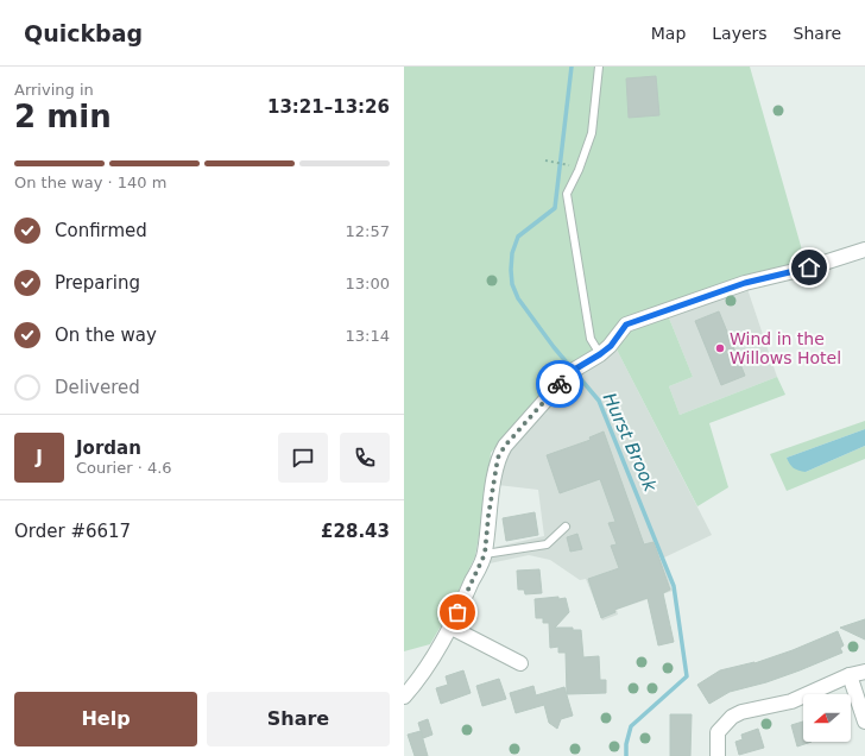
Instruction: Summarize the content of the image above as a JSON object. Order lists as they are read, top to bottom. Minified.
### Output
{"water":["Hurst Brook"],"places":["Wind in the Willows Hotel"],"north":"left","page":{"header":"Quickbag","nav":["Map","Layers","Share"],"heading":["2 min","Arriving in","13:21–13:26"],"panel":["Jordan","Courier · 4.6","Order #6617","£28.43"],"bar":"On the way · 140 m","list":[["Confirmed","12:57"],["Preparing","13:00"],["On the way","13:14"],"Delivered"],"round":"J","buttons":["Help","Share"]}}
